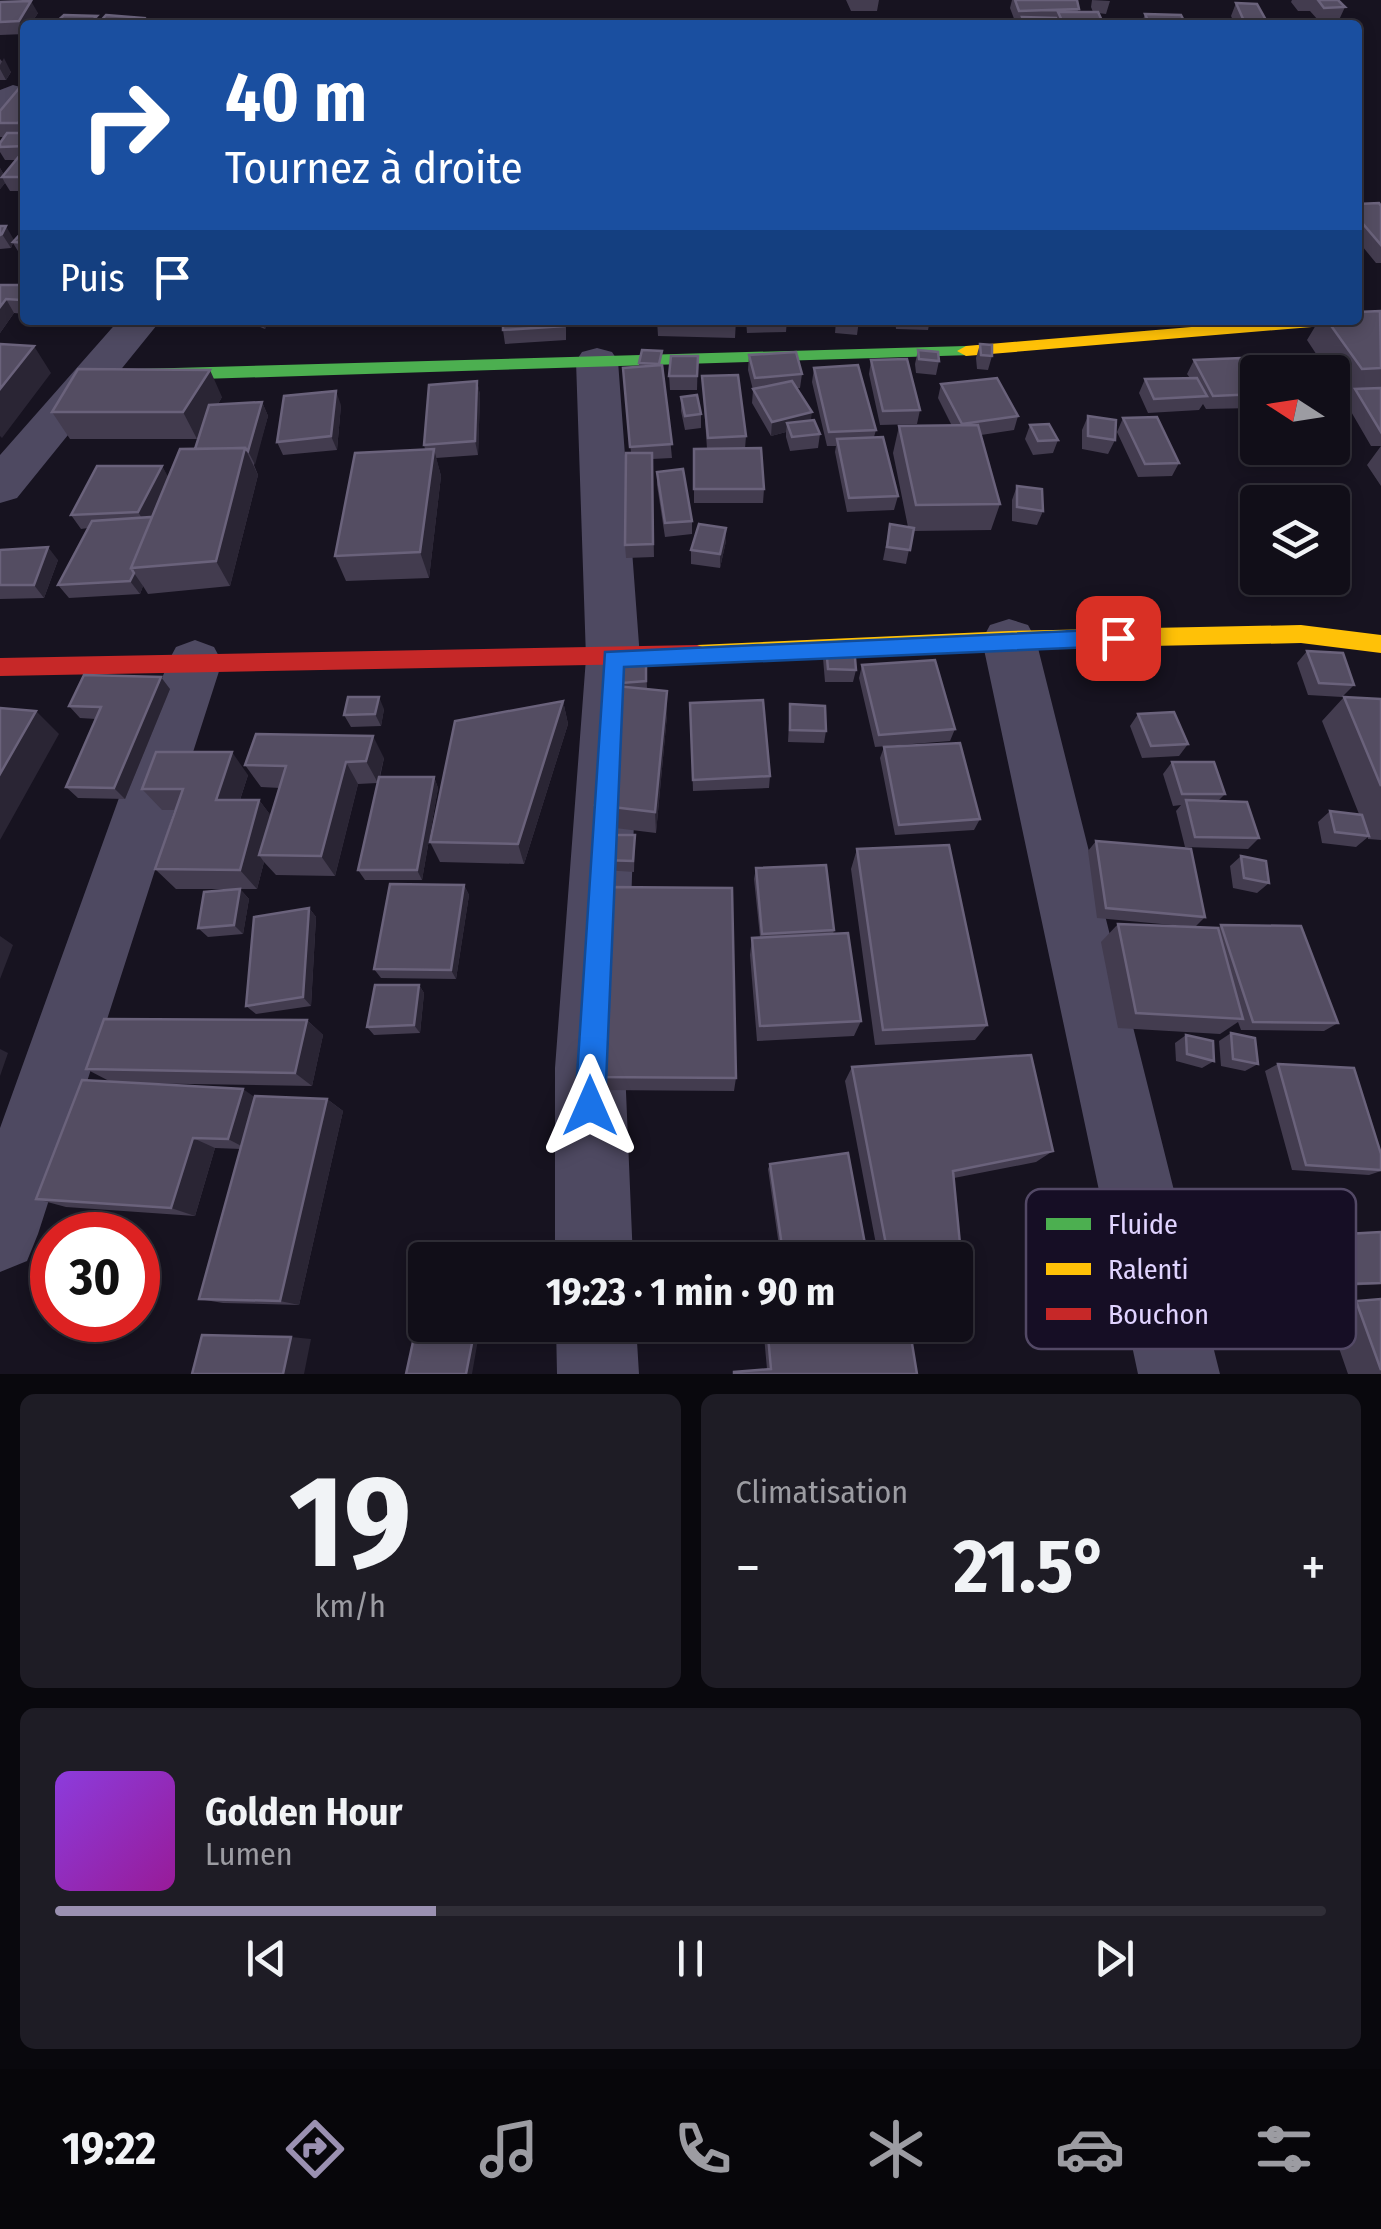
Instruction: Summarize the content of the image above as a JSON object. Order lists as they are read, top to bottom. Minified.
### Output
{"legend":["Fluide","Ralenti","Bouchon"],"north":"left","page":{"turn":["40 m","Tournez à droite"],"then":"Puis","limit":"30","trip":"19:23 · 1 min · 90 m","tile":[["19","km/h"],"Climatisation"],"heat":["−","21.5°","+"],"song":["Golden Hour","Lumen"],"tabs":"19:22"}}
